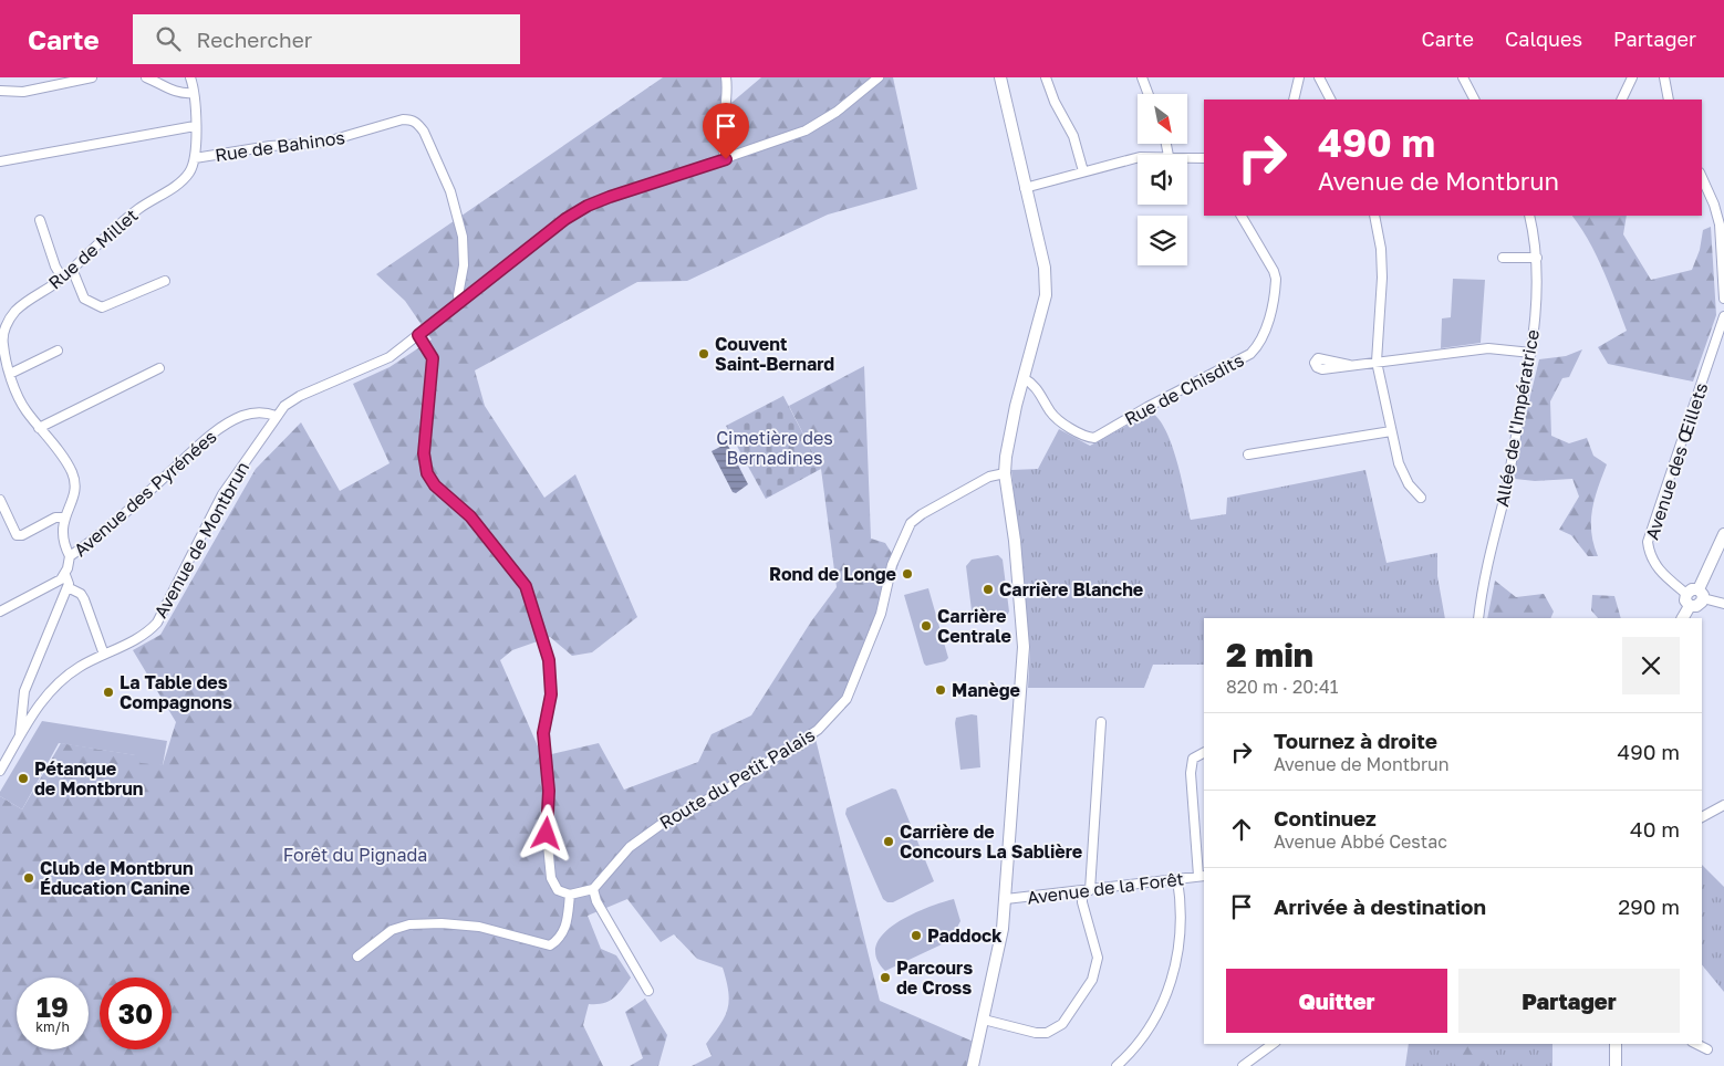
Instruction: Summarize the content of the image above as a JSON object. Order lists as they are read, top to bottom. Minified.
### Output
{"streets":{"street":["Rue de Bahinos","Rue de Millet","Rue de Chisdits","Allée de l'Impératrice","Avenue des Œillets","Avenue des Pyrénées","Avenue de Montbrun","Route du Petit Palais","Avenue de la Forêt"]},"crossings":[["Rue de Bahinos","Rue de Millet"],["Rue de Bahinos","Avenue de Montbrun"],["Rue de Millet","Avenue des Pyrénées"],["Avenue des Pyrénées","Avenue de Montbrun"]],"parks":["Cimetière des Bernadines","Forêt du Pignada"],"places":["Couvent Saint-Bernard","Rond de Longe","Carrière Blanche","Carrière Centrale","Manège","La Table des Compagnons","Pétanque de Montbrun","Carrière de Concours La Sablière","Club de Montbrun Éducation Canine","Paddock","Parcours de Cross"],"north":"bottom right","page":{"header":"Carte","search":"Rechercher","nav":["Carte","Calques","Partager"],"turn":["490 m","Avenue de Montbrun"],"heading":["2 min","820 m · 20:41"],"list":[{"name":"Tournez à droite","note":"Avenue de Montbrun","value":"490 m"},{"name":"Continuez","note":"Avenue Abbé Cestac","value":"40 m"},{"name":"Arrivée à destination","value":"290 m"}],"buttons":["Quitter","Partager"],"speed":"19 km/h","limit":"30"}}
